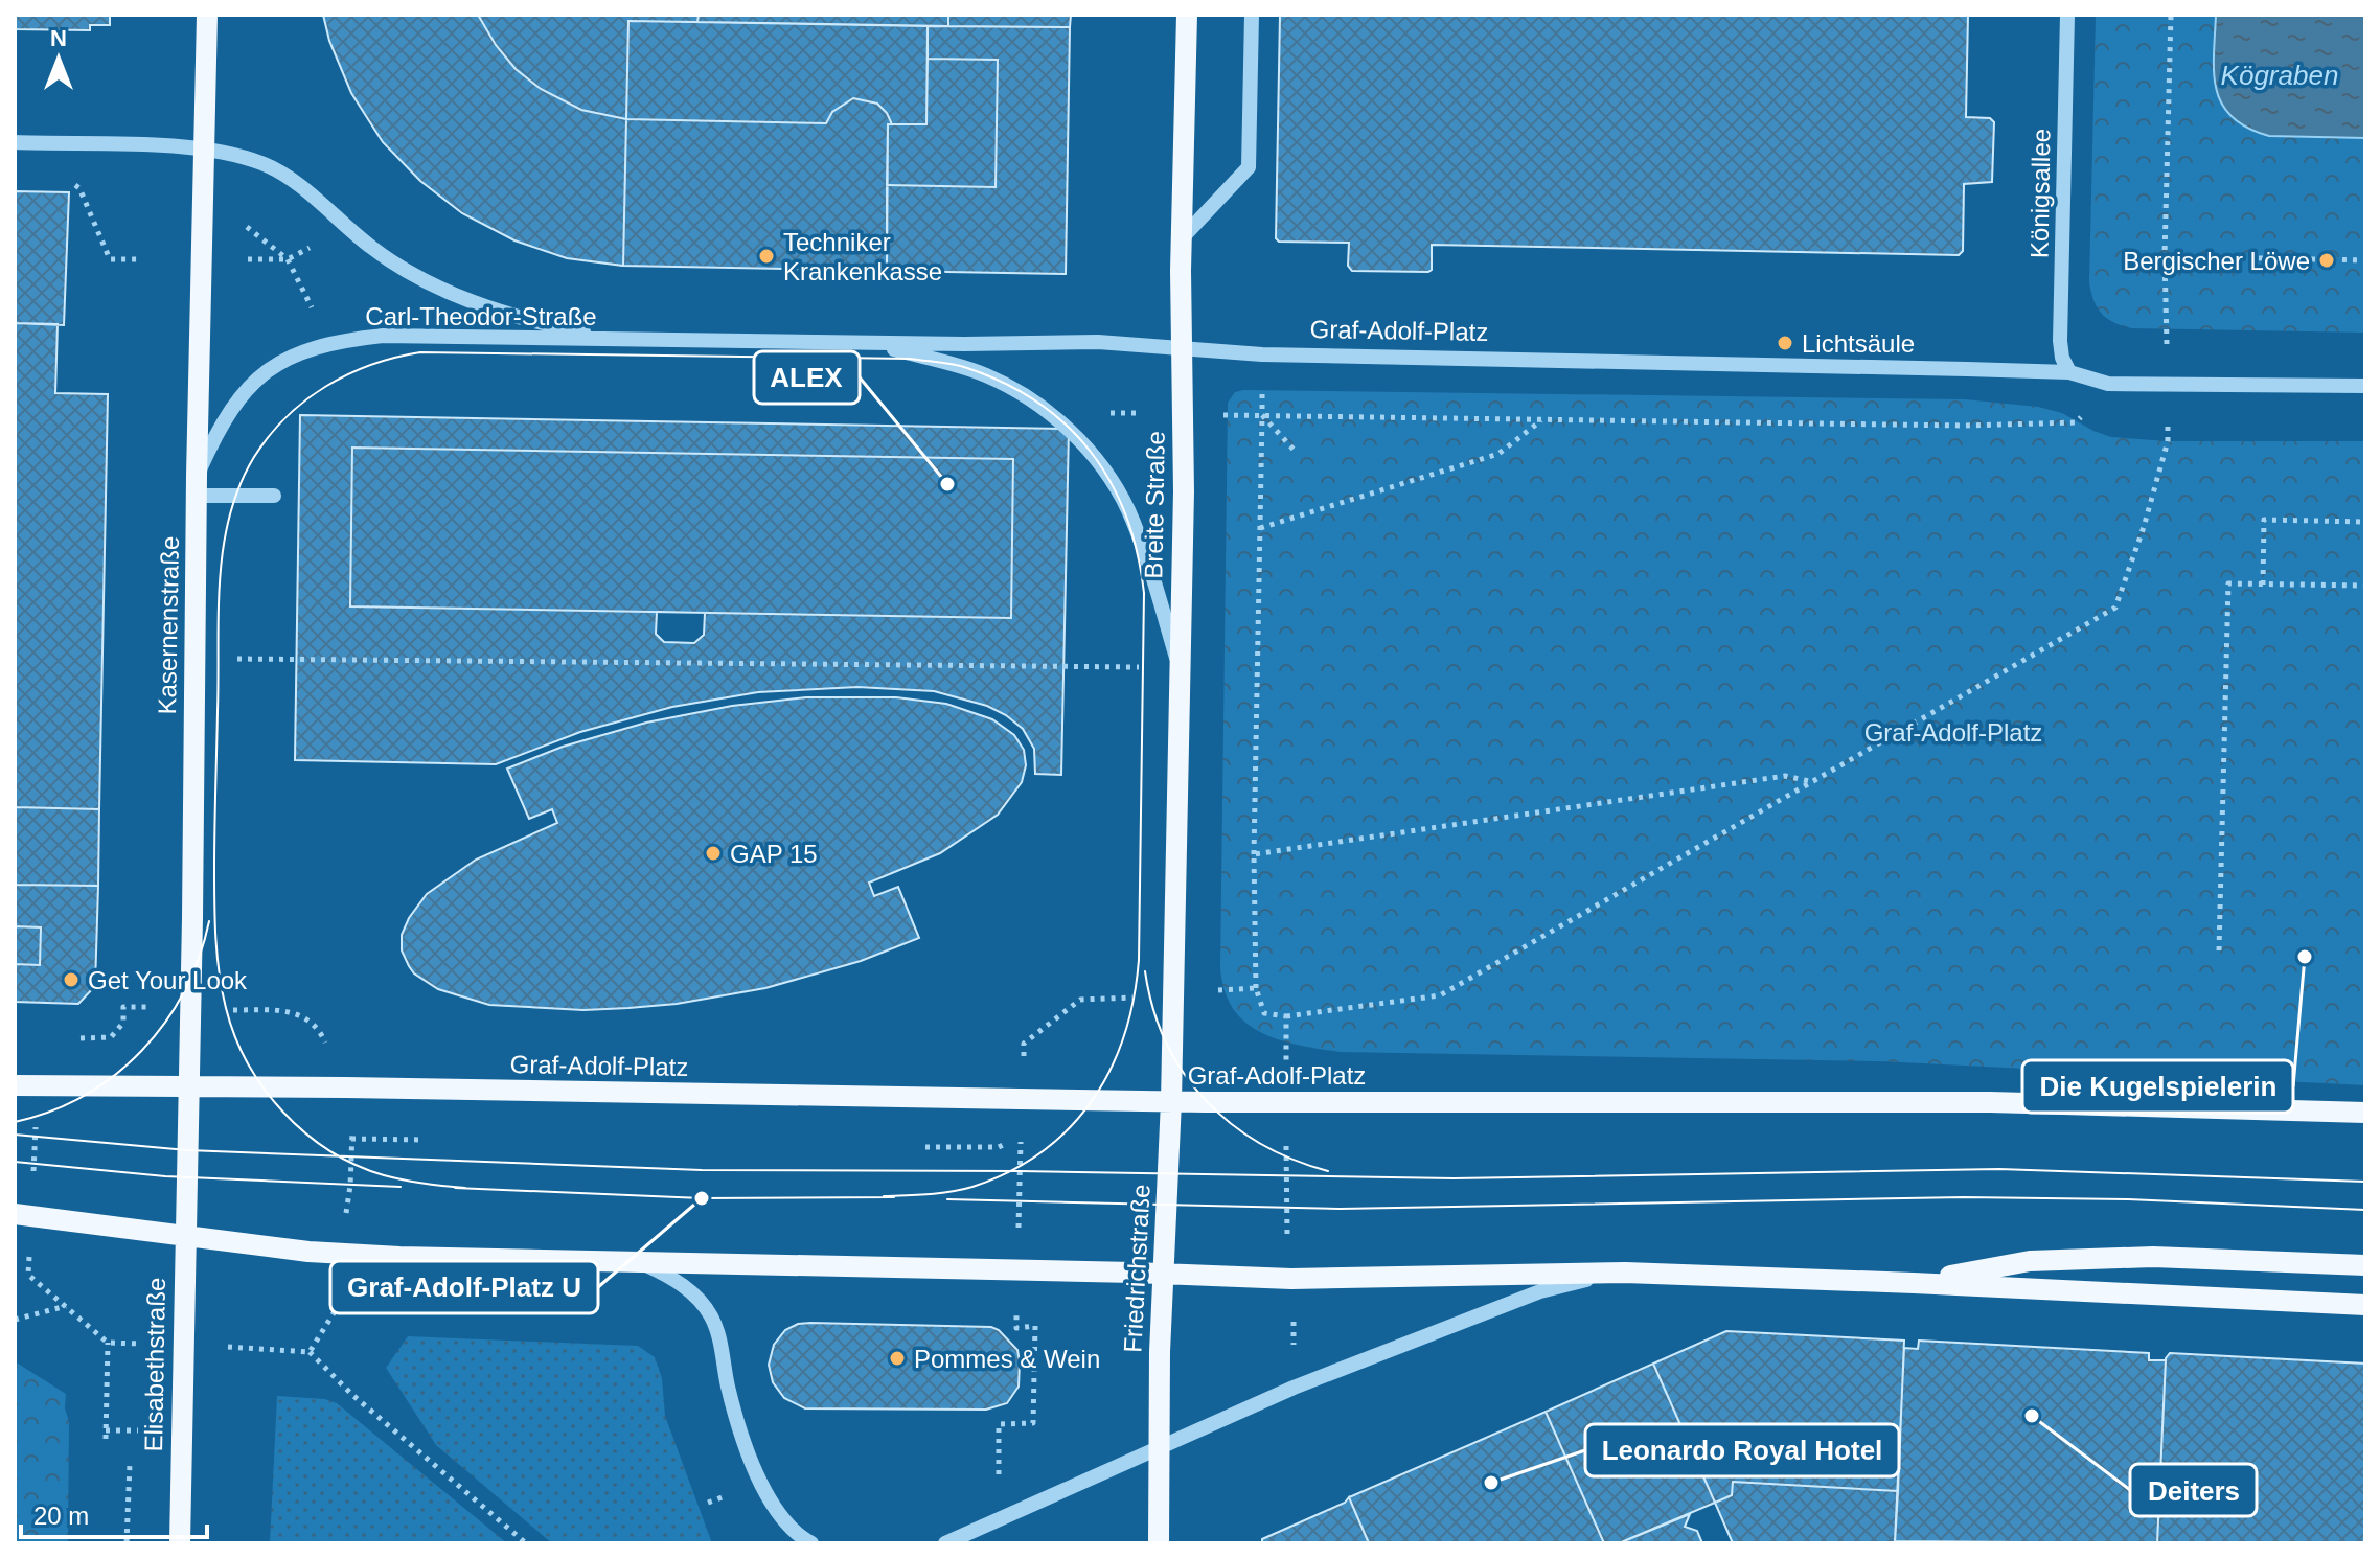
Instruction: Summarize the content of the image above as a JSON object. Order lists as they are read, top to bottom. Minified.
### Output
{"streets":{"main road":["Graf-Adolf-Platz","Breite Straße","Kasernenstraße","Friedrichstraße","Elisabethstraße"],"street":["Königsallee","Carl-Theodor-Straße"]},"crossings":[["Königsallee","Graf-Adolf-Platz"],["Carl-Theodor-Straße","Graf-Adolf-Platz"],["Carl-Theodor-Straße","Breite Straße"],["Carl-Theodor-Straße","Kasernenstraße"],["Graf-Adolf-Platz","Breite Straße"],["Graf-Adolf-Platz","Kasernenstraße"],["Graf-Adolf-Platz","Friedrichstraße"],["Breite Straße","Friedrichstraße"],["Kasernenstraße","Elisabethstraße"]],"water":["Kögraben"],"parks":["Graf-Adolf-Platz"],"places":["Techniker Krankenkasse","Bergischer Löwe","Lichtsäule","ALEX","GAP 15","Die Kugelspielerin","Get Your Look","Graf-Adolf-Platz U","Pommes & Wein","Deiters","Leonardo Royal Hotel"],"scale_bar":"20 m","north":"top"}
